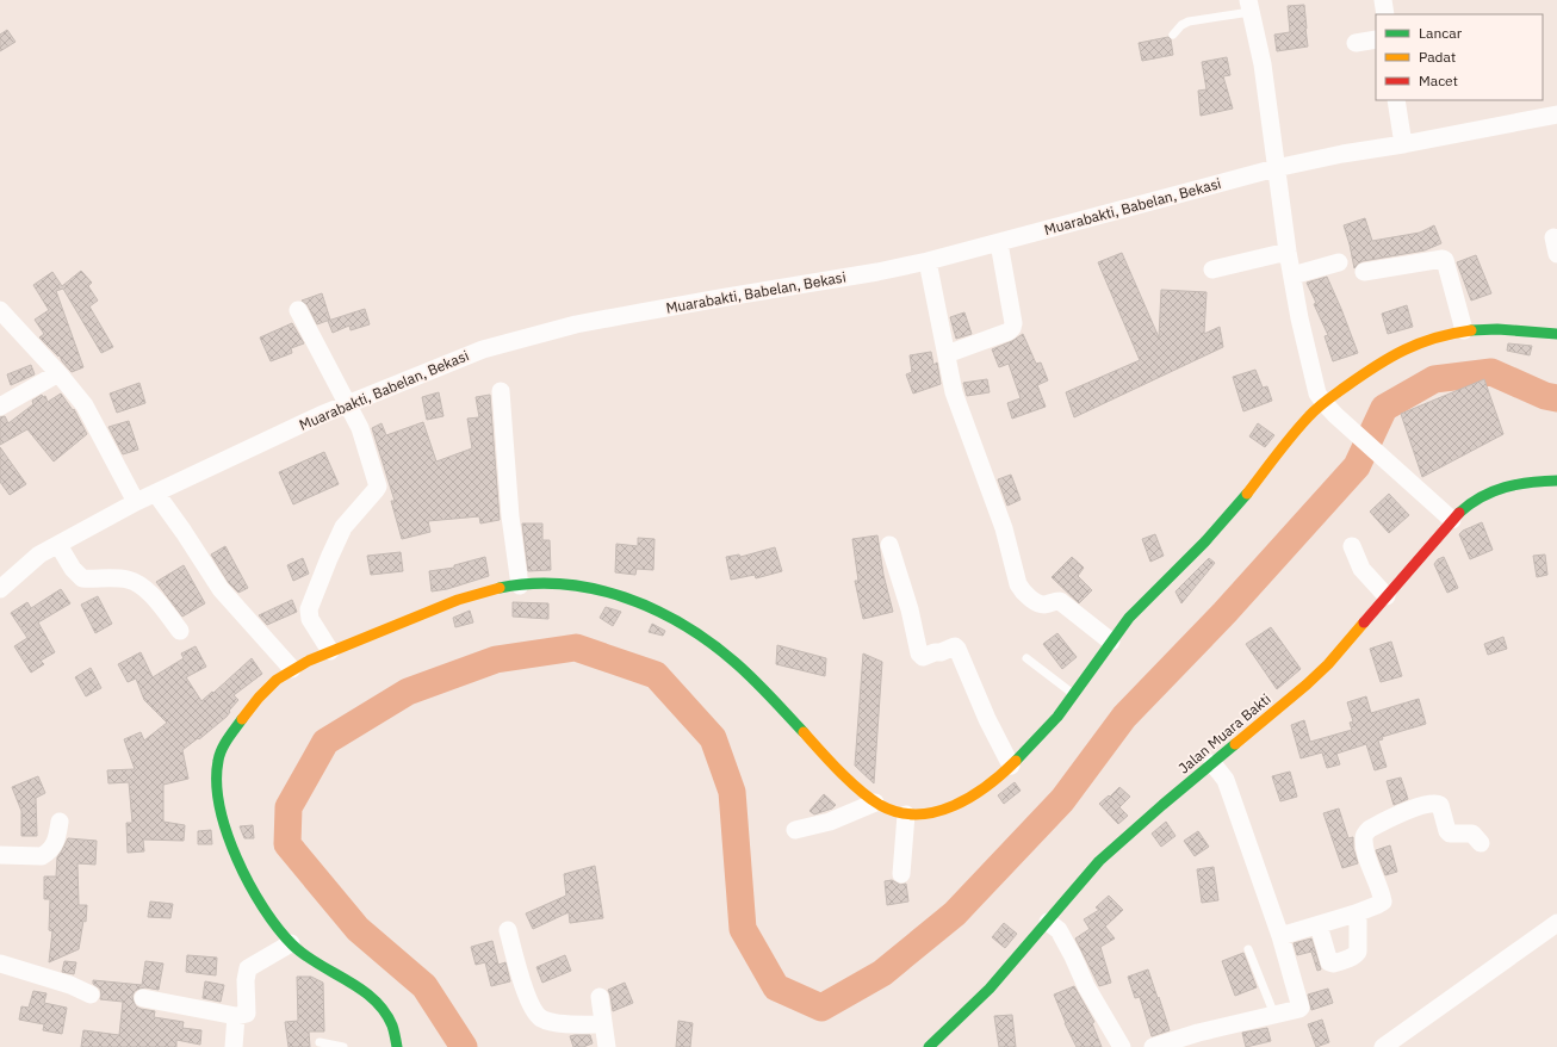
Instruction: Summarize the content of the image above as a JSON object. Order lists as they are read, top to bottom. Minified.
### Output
{"streets":{"street":["Muarabakti, Babelan, Bekasi","Jalan Muara Bakti"]},"legend":["Lancar","Padat","Macet"]}
